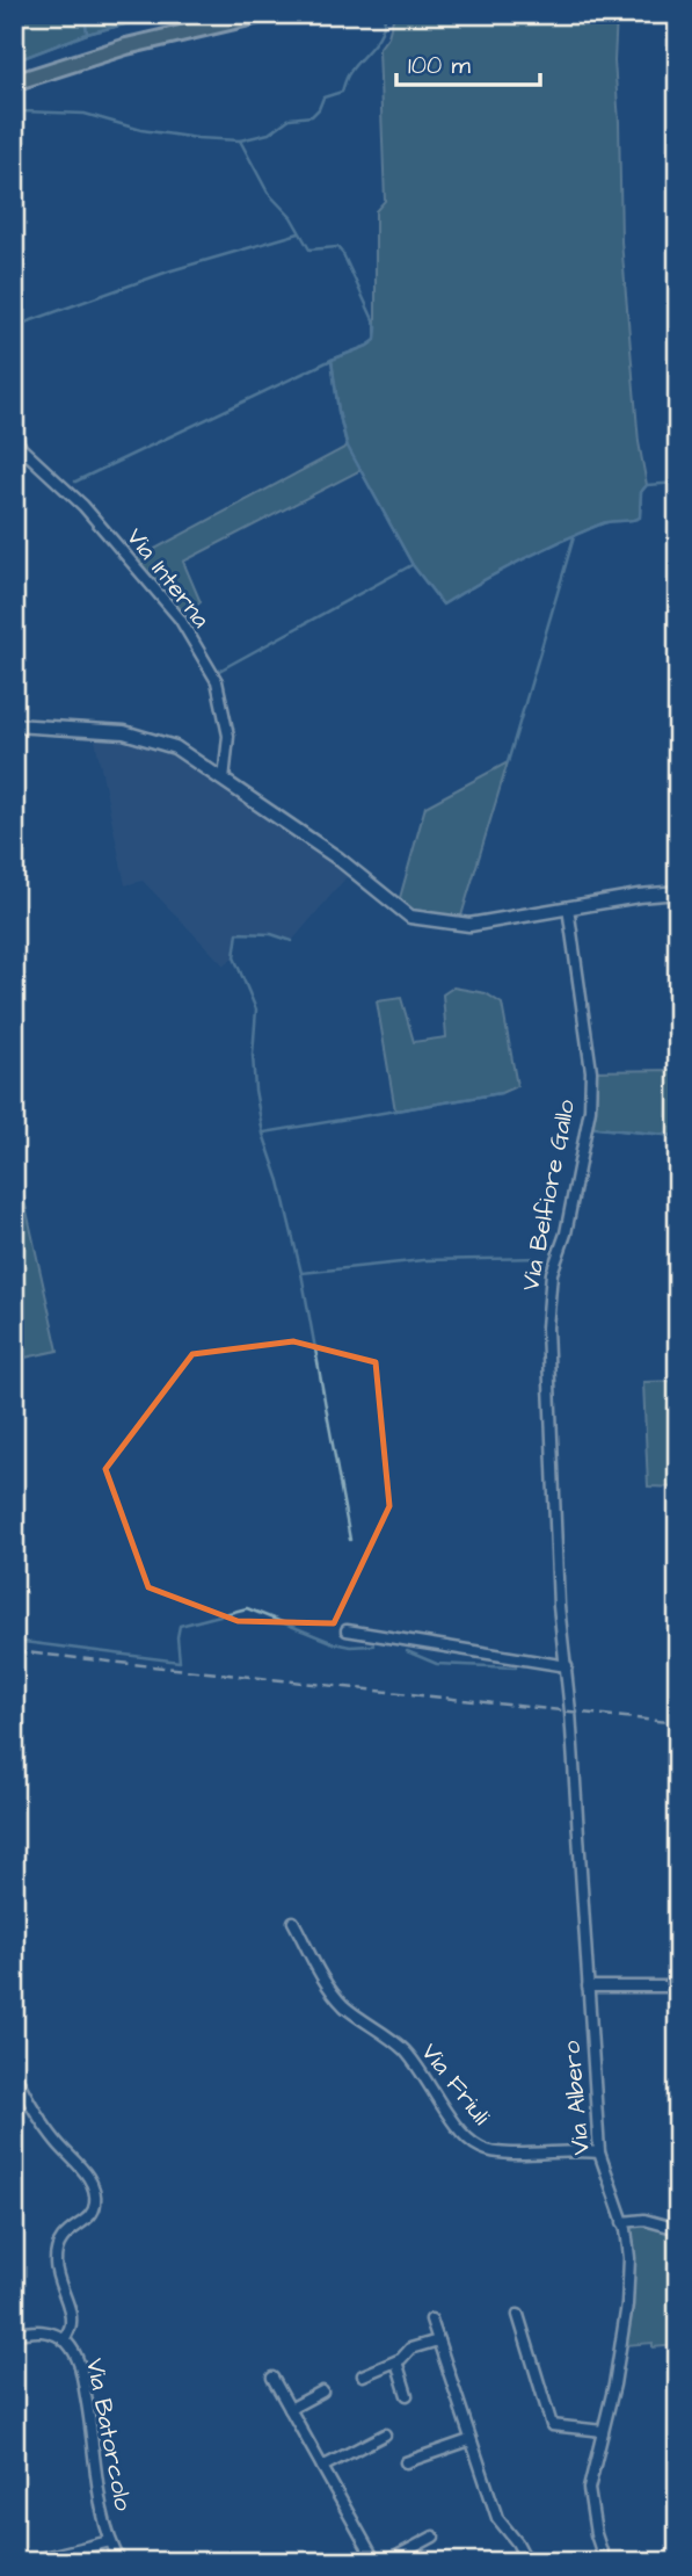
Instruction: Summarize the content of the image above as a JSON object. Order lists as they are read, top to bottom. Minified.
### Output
{"streets":{"street":["Via Interna","Via Belfiore Gallo","Via Friuli","Via Albero","Via Batorcolo"]},"crossings":[["Via Belfiore Gallo","Via Albero"],["Via Friuli","Via Albero"]],"scale_bar":"100 m"}
